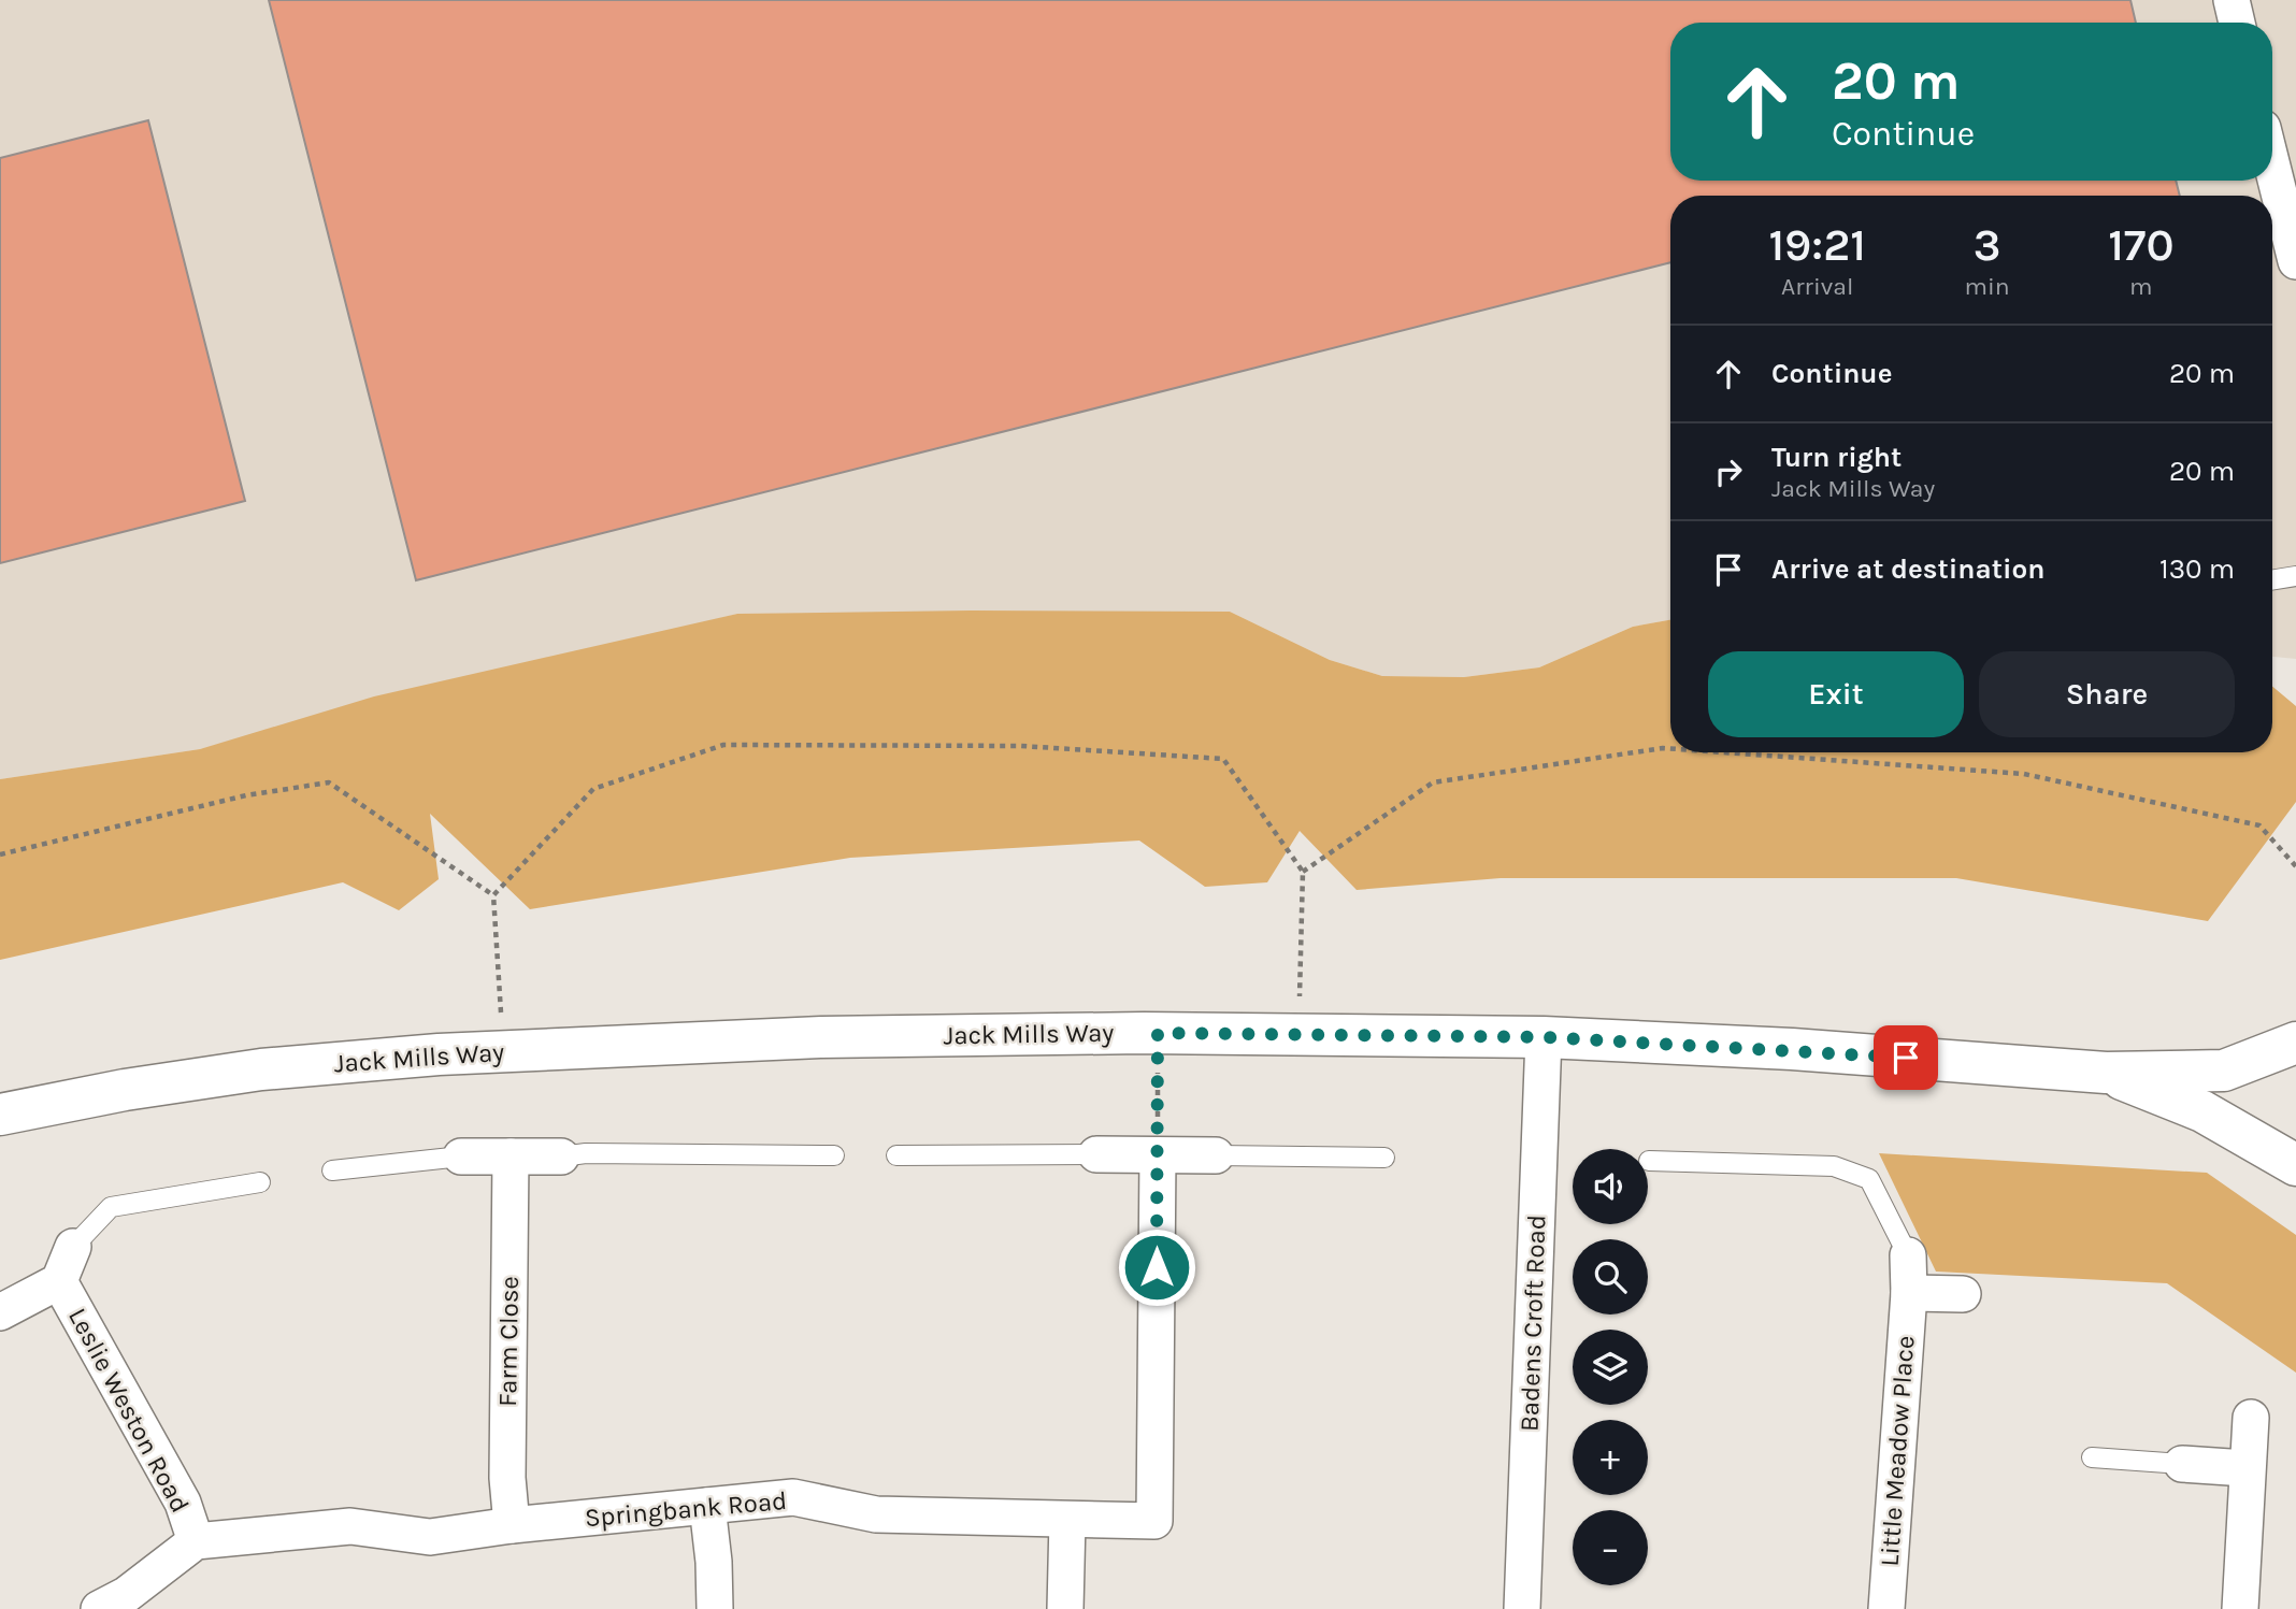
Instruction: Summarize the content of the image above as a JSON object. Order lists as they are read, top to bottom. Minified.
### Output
{"streets":{"main road":["Jack Mills Way"],"street":["Badens Croft Road","Farm Close","Leslie Weston Road","Little Meadow Place","Springbank Road"]},"crossings":[["Jack Mills Way","Badens Croft Road"],["Farm Close","Springbank Road"],["Leslie Weston Road","Springbank Road"]],"page":{"turn":["20 m","Continue"],"eta":["19:21","Arrival","3","min","170","m"],"list":[{"name":"Continue","value":"20 m"},{"name":"Turn right","note":"Jack Mills Way","value":"20 m"},{"name":"Arrive at destination","value":"130 m"}],"buttons":["Exit","Share"],"map_buttons":["+","−"]}}
